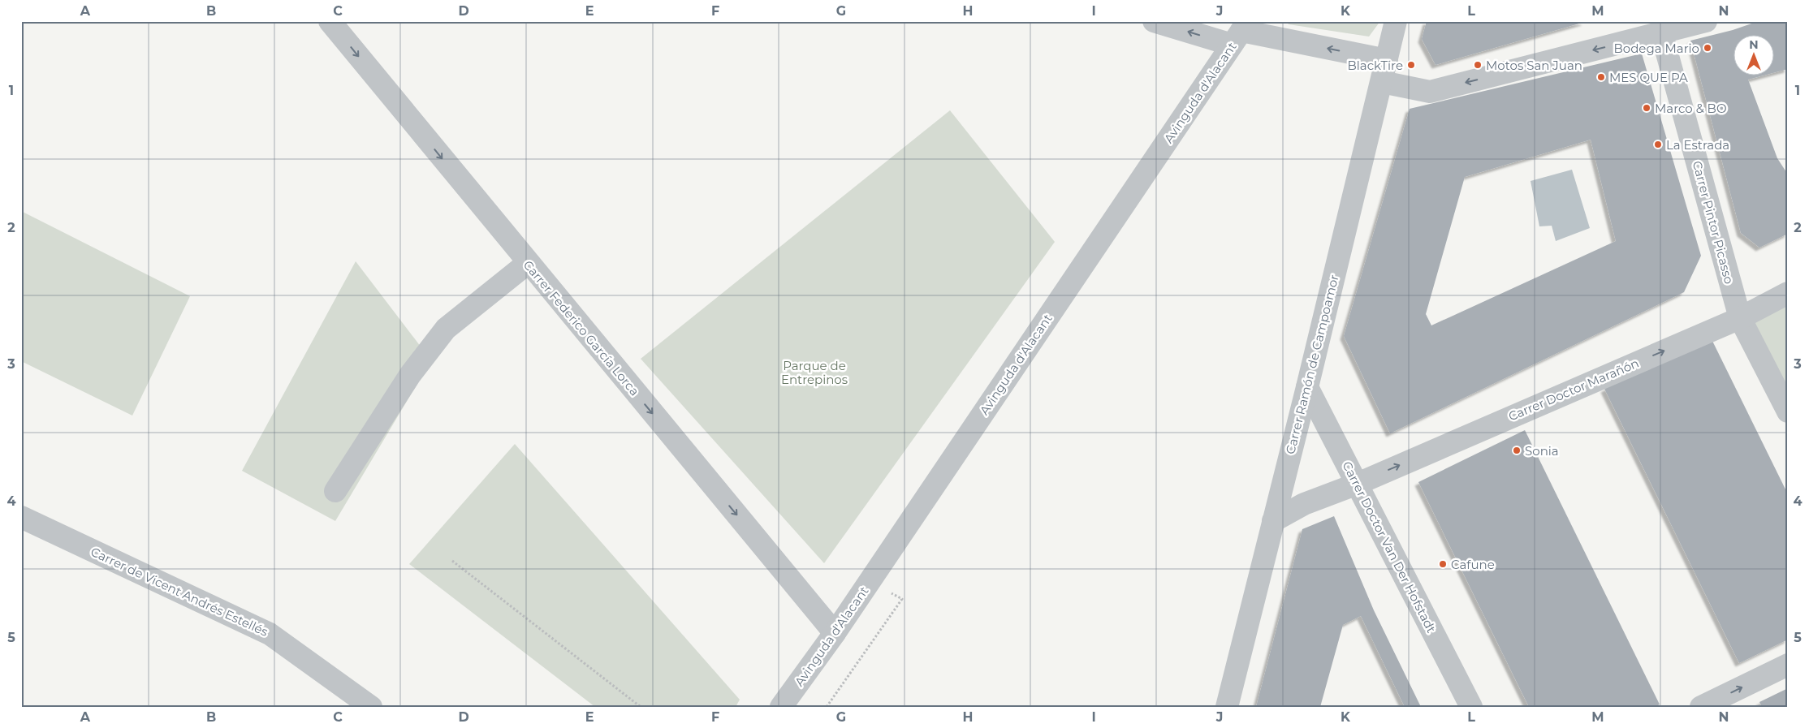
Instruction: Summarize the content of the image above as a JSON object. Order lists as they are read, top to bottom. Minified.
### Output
{"streets":{"street":["Avinguda d'Alacant","Carrer Pintor Picasso","Carrer Federico García Lorca","Carrer Ramón de Campoamor","Carrer Doctor Marañón","Carrer Doctor Van Der Hofstadt","Carrer de Vicent Andrés Estellés"]},"crossings":[["Avinguda d'Alacant","Carrer Federico García Lorca"],["Carrer Pintor Picasso","Carrer Doctor Marañón"],["Carrer Ramón de Campoamor","Carrer Doctor Marañón"],["Carrer Ramón de Campoamor","Carrer Doctor Van Der Hofstadt"],["Carrer Doctor Marañón","Carrer Doctor Van Der Hofstadt"]],"one_way":["Carrer Federico García Lorca","Carrer Doctor Marañón"],"parks":["Parque de Entrepinos"],"places":["Bodega Mario","BlackTire","Motos San Juan","MES QUE PA","Marco & BO","La Estrada","Sonia","Cafune"],"north":"top","grid":{"columns":["A","B","C","D","E","F","G","H","I","J","K","L","M","N"],"rows":["1","2","3","4","5"]}}
